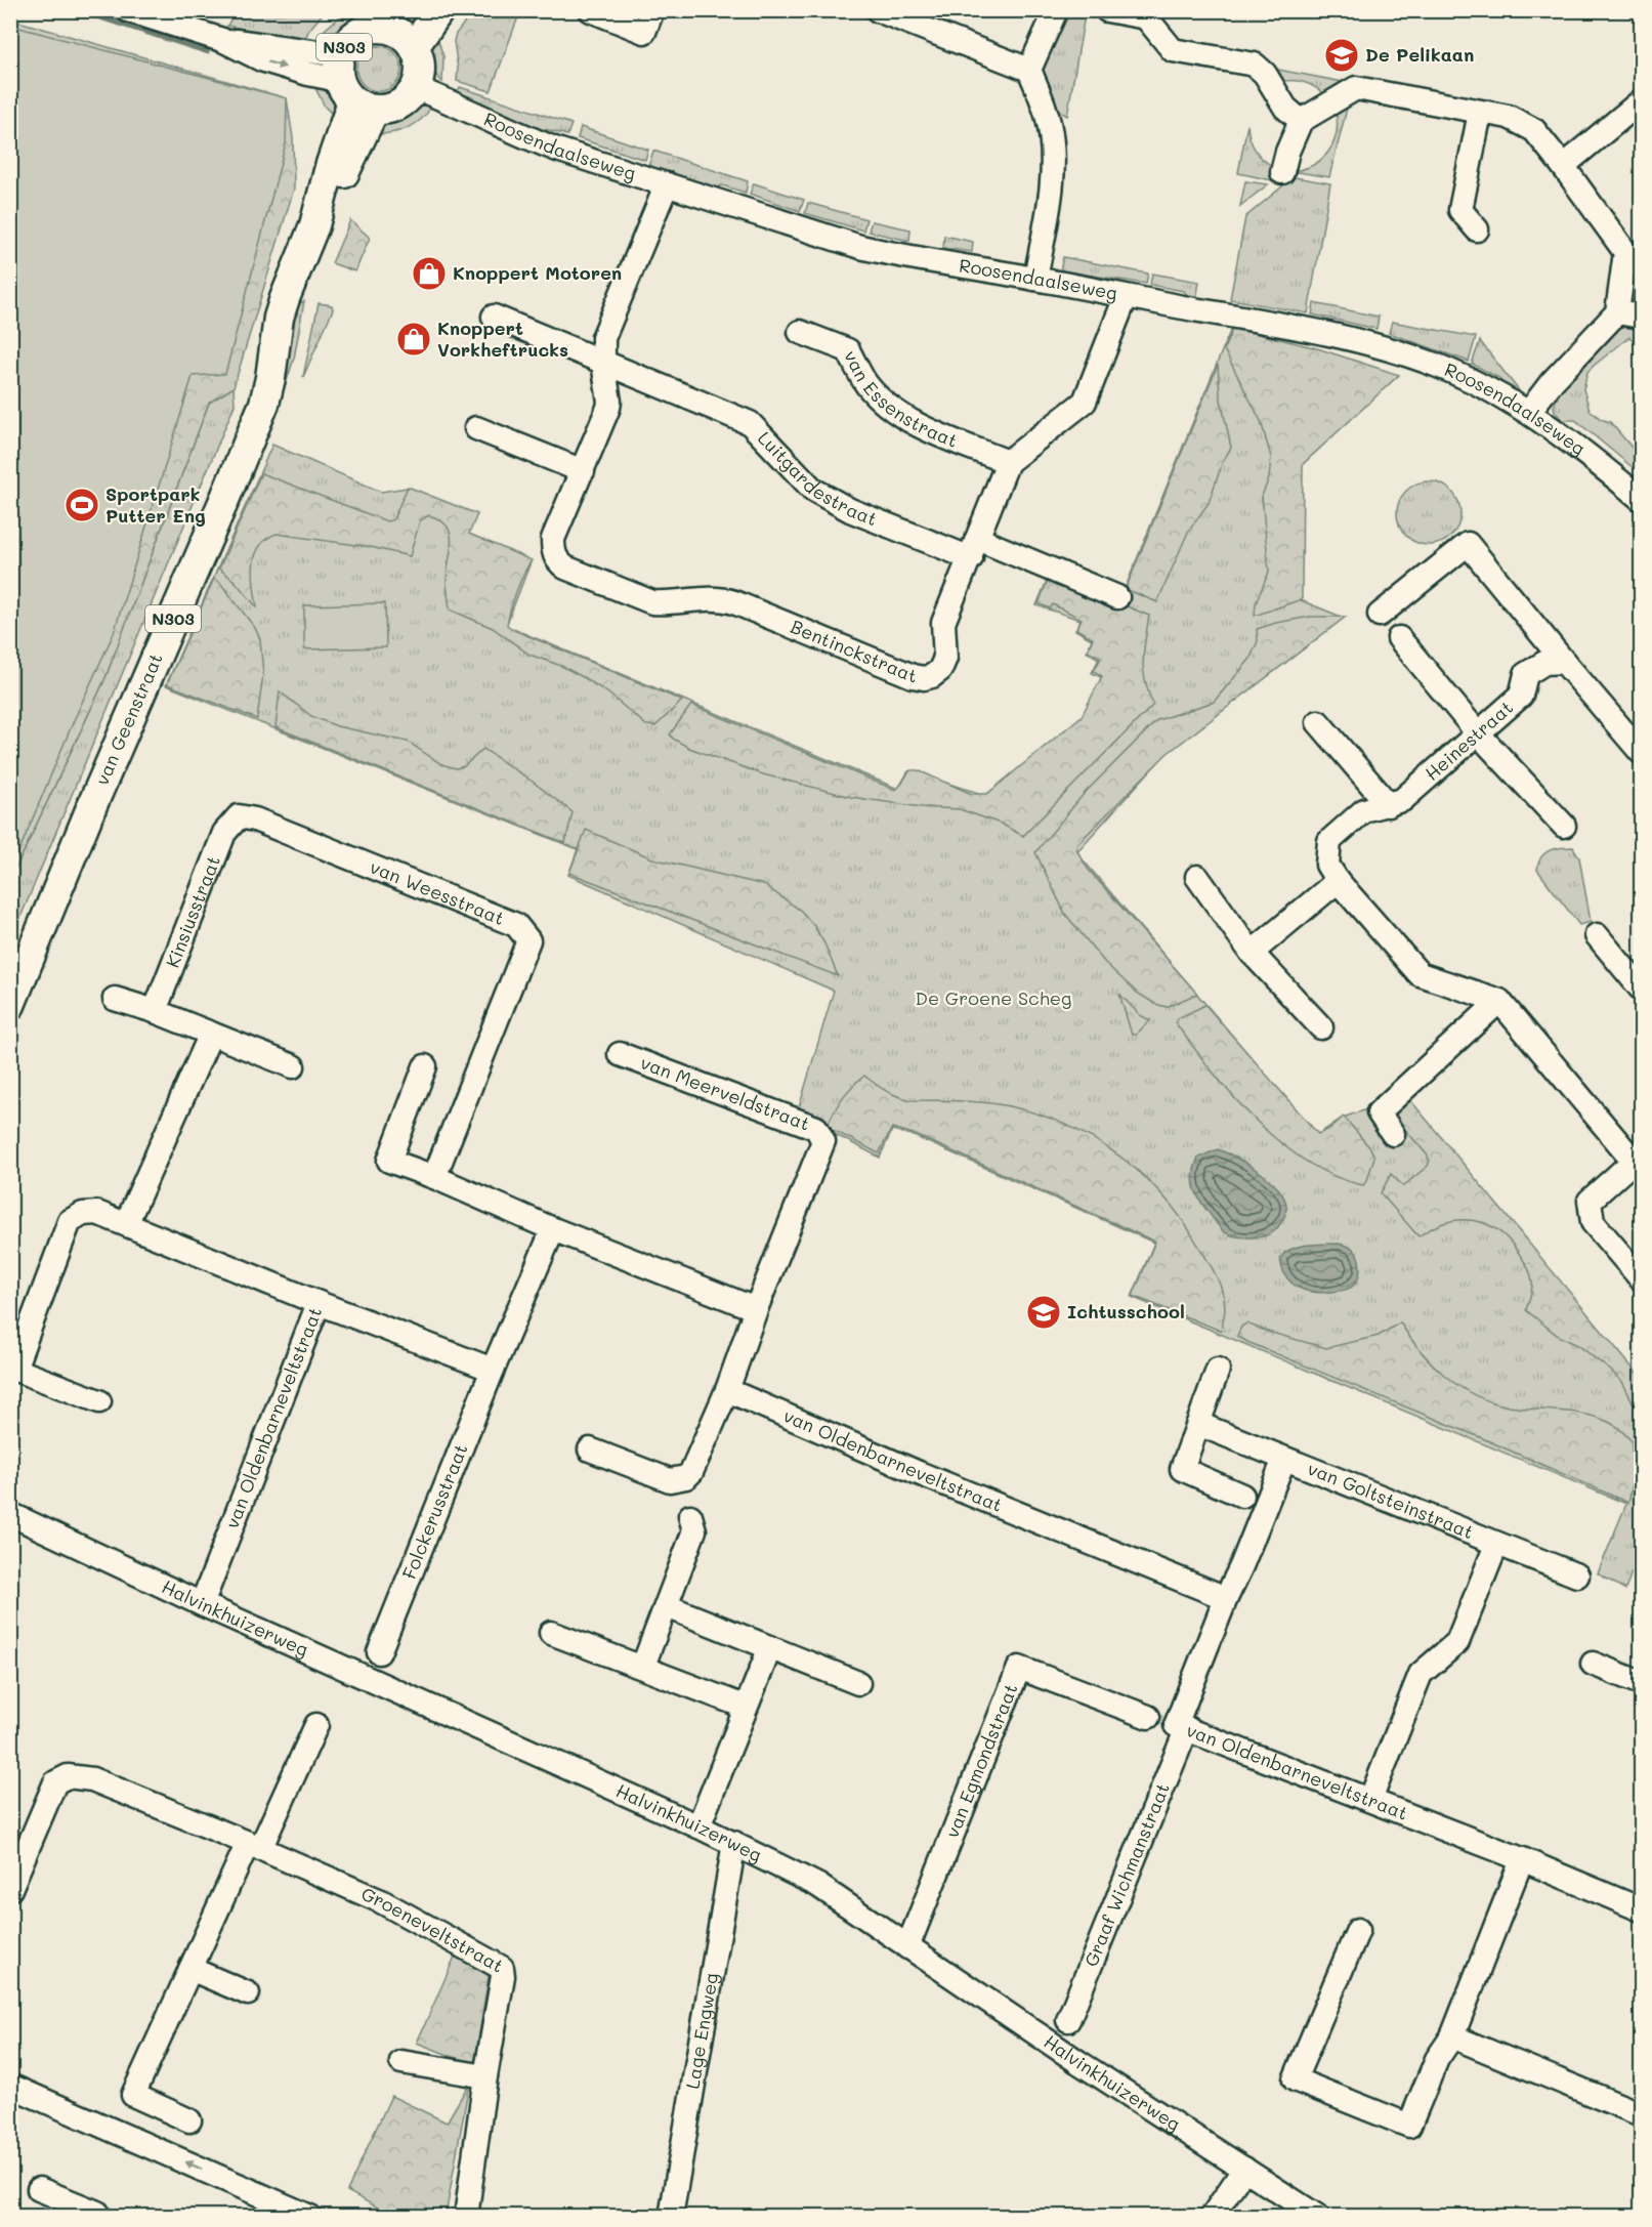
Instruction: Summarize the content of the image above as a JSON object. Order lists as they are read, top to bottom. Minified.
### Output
{"streets":{"main road":["N303","van Geenstraat"],"street":["Roosendaalseweg","van Essenstraat","Luitgardestraat","Bentinckstraat","Heinestraat","van Weesstraat","Kinsiusstraat","van Meerveldstraat","van Oldenbarneveltstraat","van Goltsteinstraat","Folckerusstraat","Halvinkhuizerweg","van Egmondstraat","Graaf Wichmanstraat","Groeneveltstraat","Lage Engweg"]},"crossings":[["N303","Roosendaalseweg"],["N303","van Geenstraat"],["Roosendaalseweg","Bentinckstraat"],["Roosendaalseweg","van Geenstraat"],["van Essenstraat","Bentinckstraat"],["Luitgardestraat","Bentinckstraat"],["van Weesstraat","Kinsiusstraat"],["van Oldenbarneveltstraat","van Goltsteinstraat"],["van Oldenbarneveltstraat","Folckerusstraat"],["van Oldenbarneveltstraat","Halvinkhuizerweg"],["van Oldenbarneveltstraat","Graaf Wichmanstraat"],["Halvinkhuizerweg","van Egmondstraat"],["Halvinkhuizerweg","Lage Engweg"]],"parks":["De Groene Scheg"],"places":{"school or university":["De Pelikaan","Ichtusschool"],"shop":["Knoppert Motoren","Knoppert Vorkheftrucks"],"sports":["Sportpark Putter Eng"]}}
